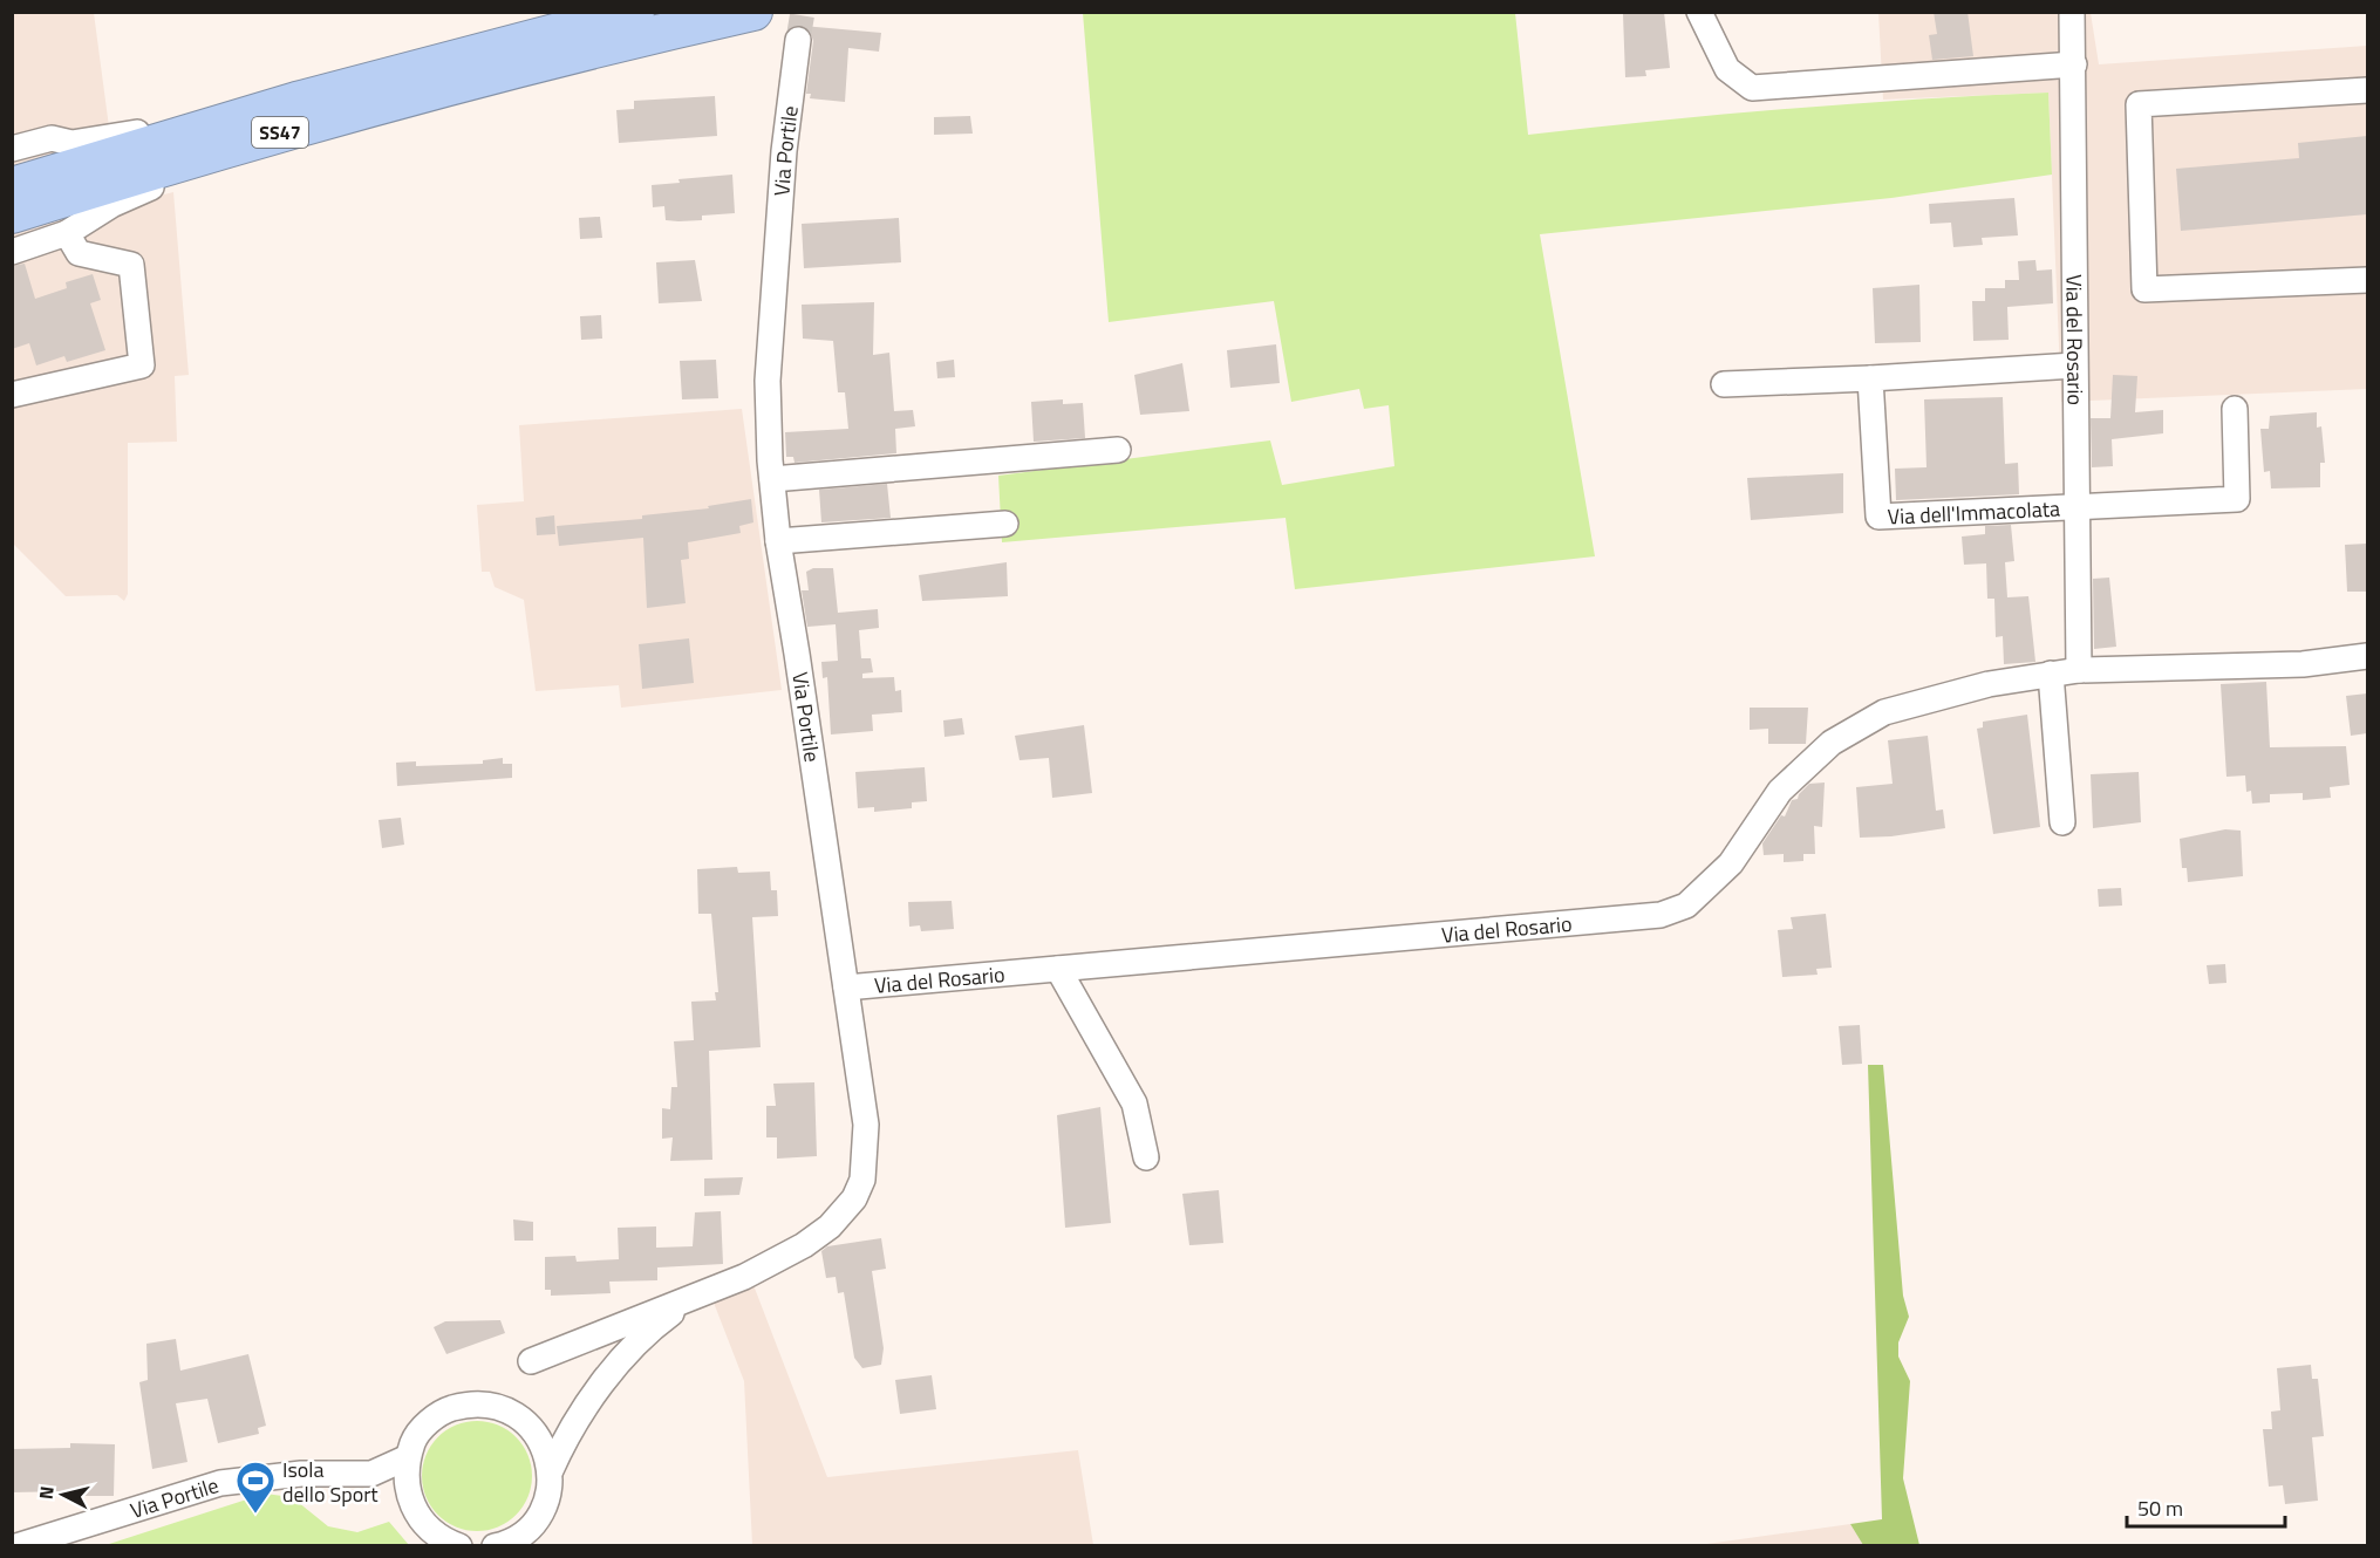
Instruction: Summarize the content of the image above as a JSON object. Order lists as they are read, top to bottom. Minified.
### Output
{"streets":{"highway":["SS47"],"street":["Via Portile","Via del Rosario","Via dell'Immacolata"]},"crossings":[["Via Portile","Via del Rosario"],["Via del Rosario","Via dell'Immacolata"]],"places":{"sports":["Isola dello Sport"]},"scale_bar":"50 m","north":"left"}
